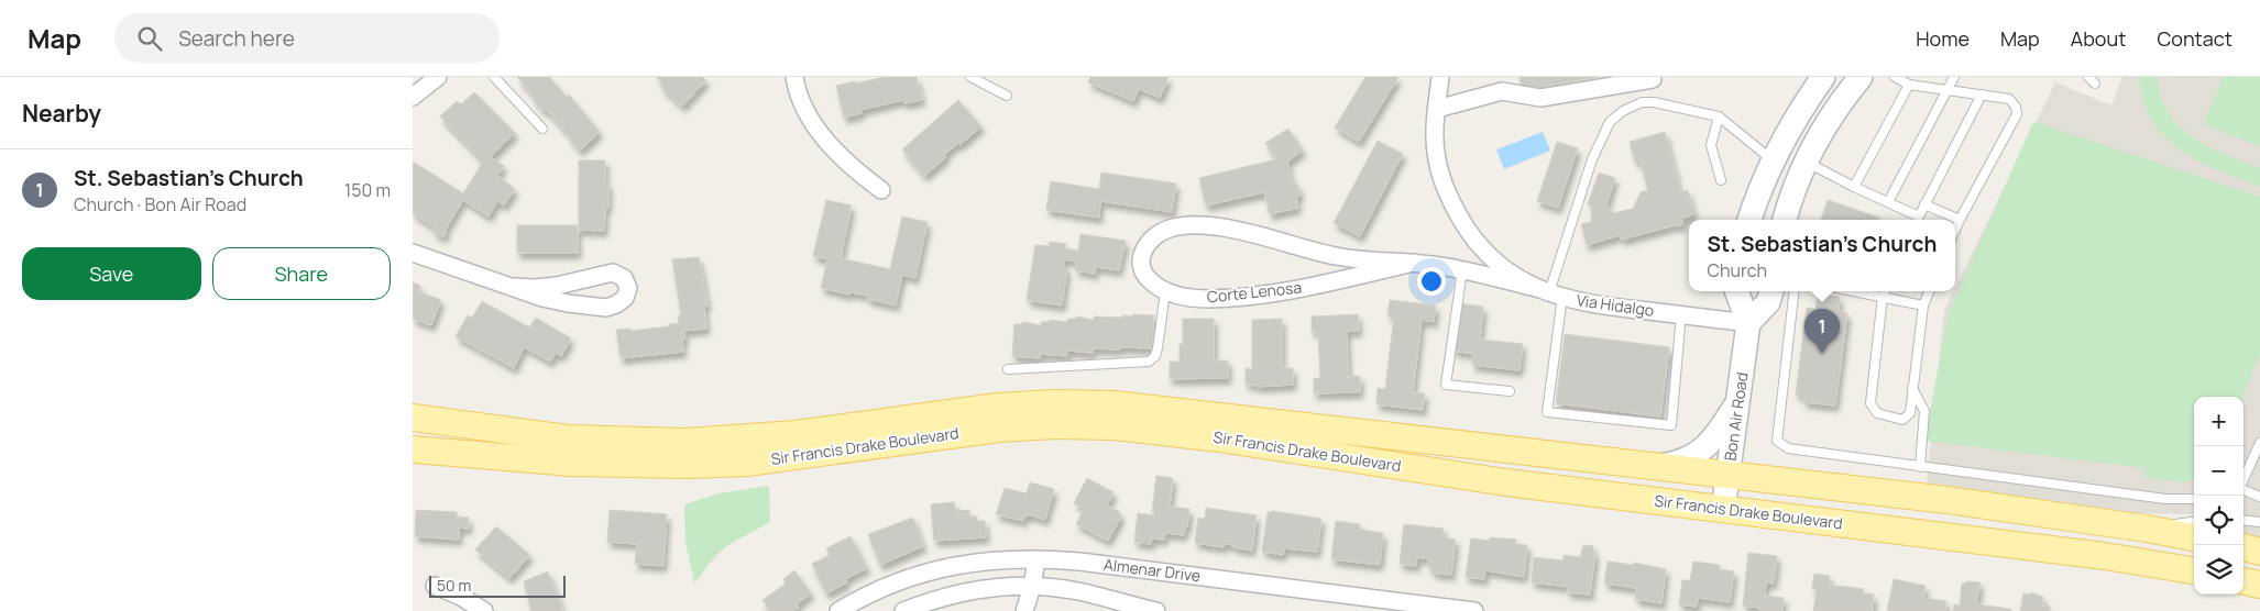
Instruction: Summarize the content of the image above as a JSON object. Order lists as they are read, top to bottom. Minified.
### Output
{"streets":{"main road":["Bon Air Road","Sir Francis Drake Boulevard"],"street":["Corte Lenosa","Via Hidalgo","Almenar Drive"]},"crossings":[["Corte Lenosa","Via Hidalgo"],["Via Hidalgo","Bon Air Road"],["Bon Air Road","Sir Francis Drake Boulevard"]],"scale_bar":"50 m","page":{"header":"Map","search":"Search here","nav":["Home","Map","About","Contact"],"heading":"Nearby","list":[{"mark":"1","name":"St. Sebastian's Church","note":"Church · Bon Air Road","value":"150 m"}],"popup":["St. Sebastian's Church","Church"],"buttons":["Save","Share"],"pins":"1","map_buttons":["+","−"],"scale":"50 m"}}
